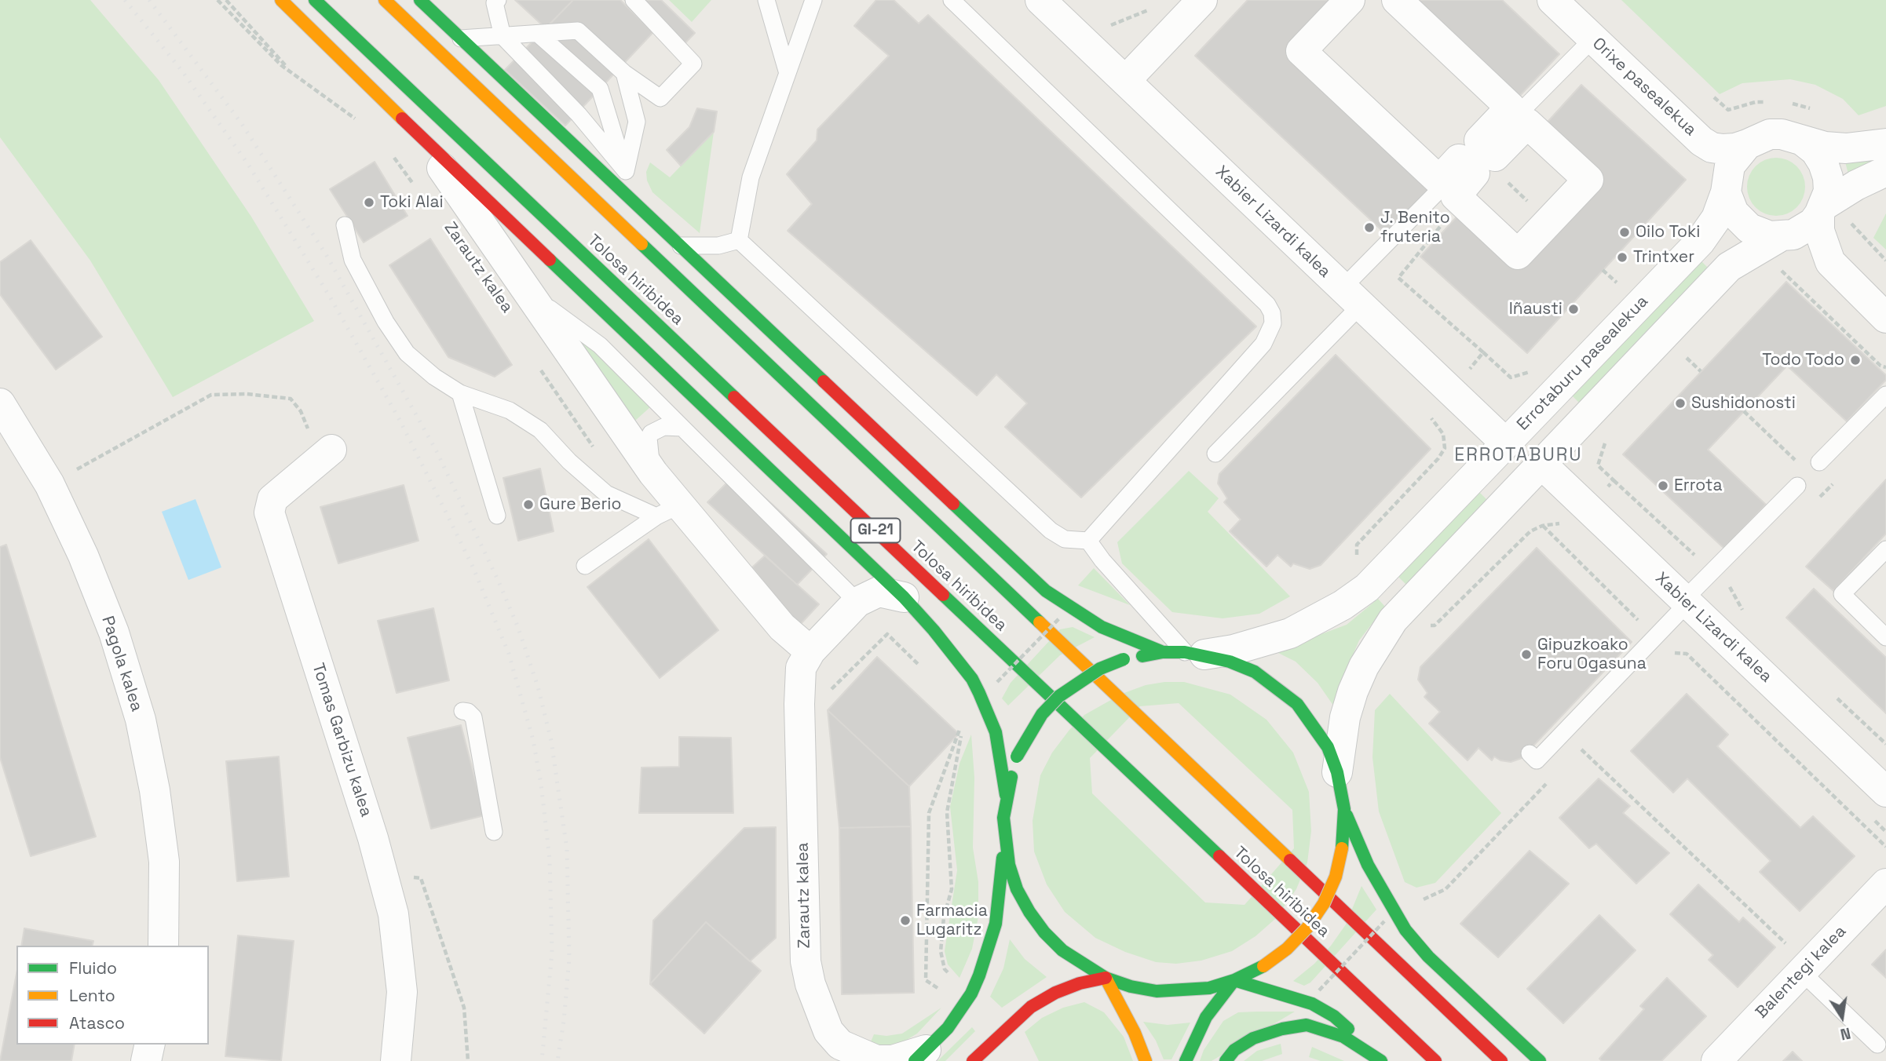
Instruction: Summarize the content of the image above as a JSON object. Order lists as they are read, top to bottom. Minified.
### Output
{"streets":{"main road":["Tolosa hiribidea","GI-21"],"street":["Orixe pasealekua","Xabier Lizardi kalea","Zarautz kalea","Errotaburu pasealekua","Pagola kalea","Tomas Garbizu kalea","Balentegi kalea"]},"crossings":[["Orixe pasealekua","Errotaburu pasealekua"],["Xabier Lizardi kalea","Errotaburu pasealekua"]],"districts":["ERROTABURU"],"places":["Toki Alai","J. Benito fruteria","Oilo Toki","Trintxer","Iñausti","Todo Todo","Sushidonosti","Errota","Gure Berio","Gipuzkoako Foru Ogasuna","Farmacia Lugaritz"],"legend":["Fluido","Lento","Atasco"],"north":"bottom"}
